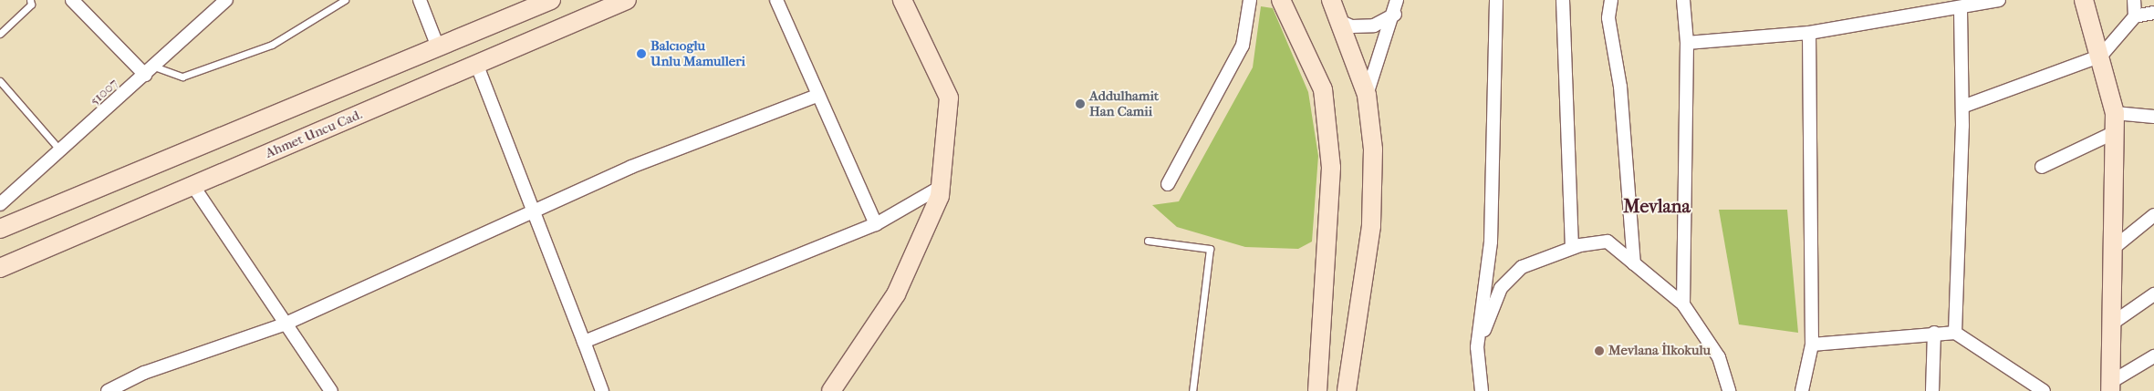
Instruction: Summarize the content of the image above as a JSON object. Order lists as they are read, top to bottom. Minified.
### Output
{"streets":{"main road":["Ahmet Uncu Cad."],"street":["51007"]},"districts":["Mevlana"],"places":["Balcıoglu Unlu Mamulleri","Addulhamit Han Camii","Mevlana İlkokulu"]}
